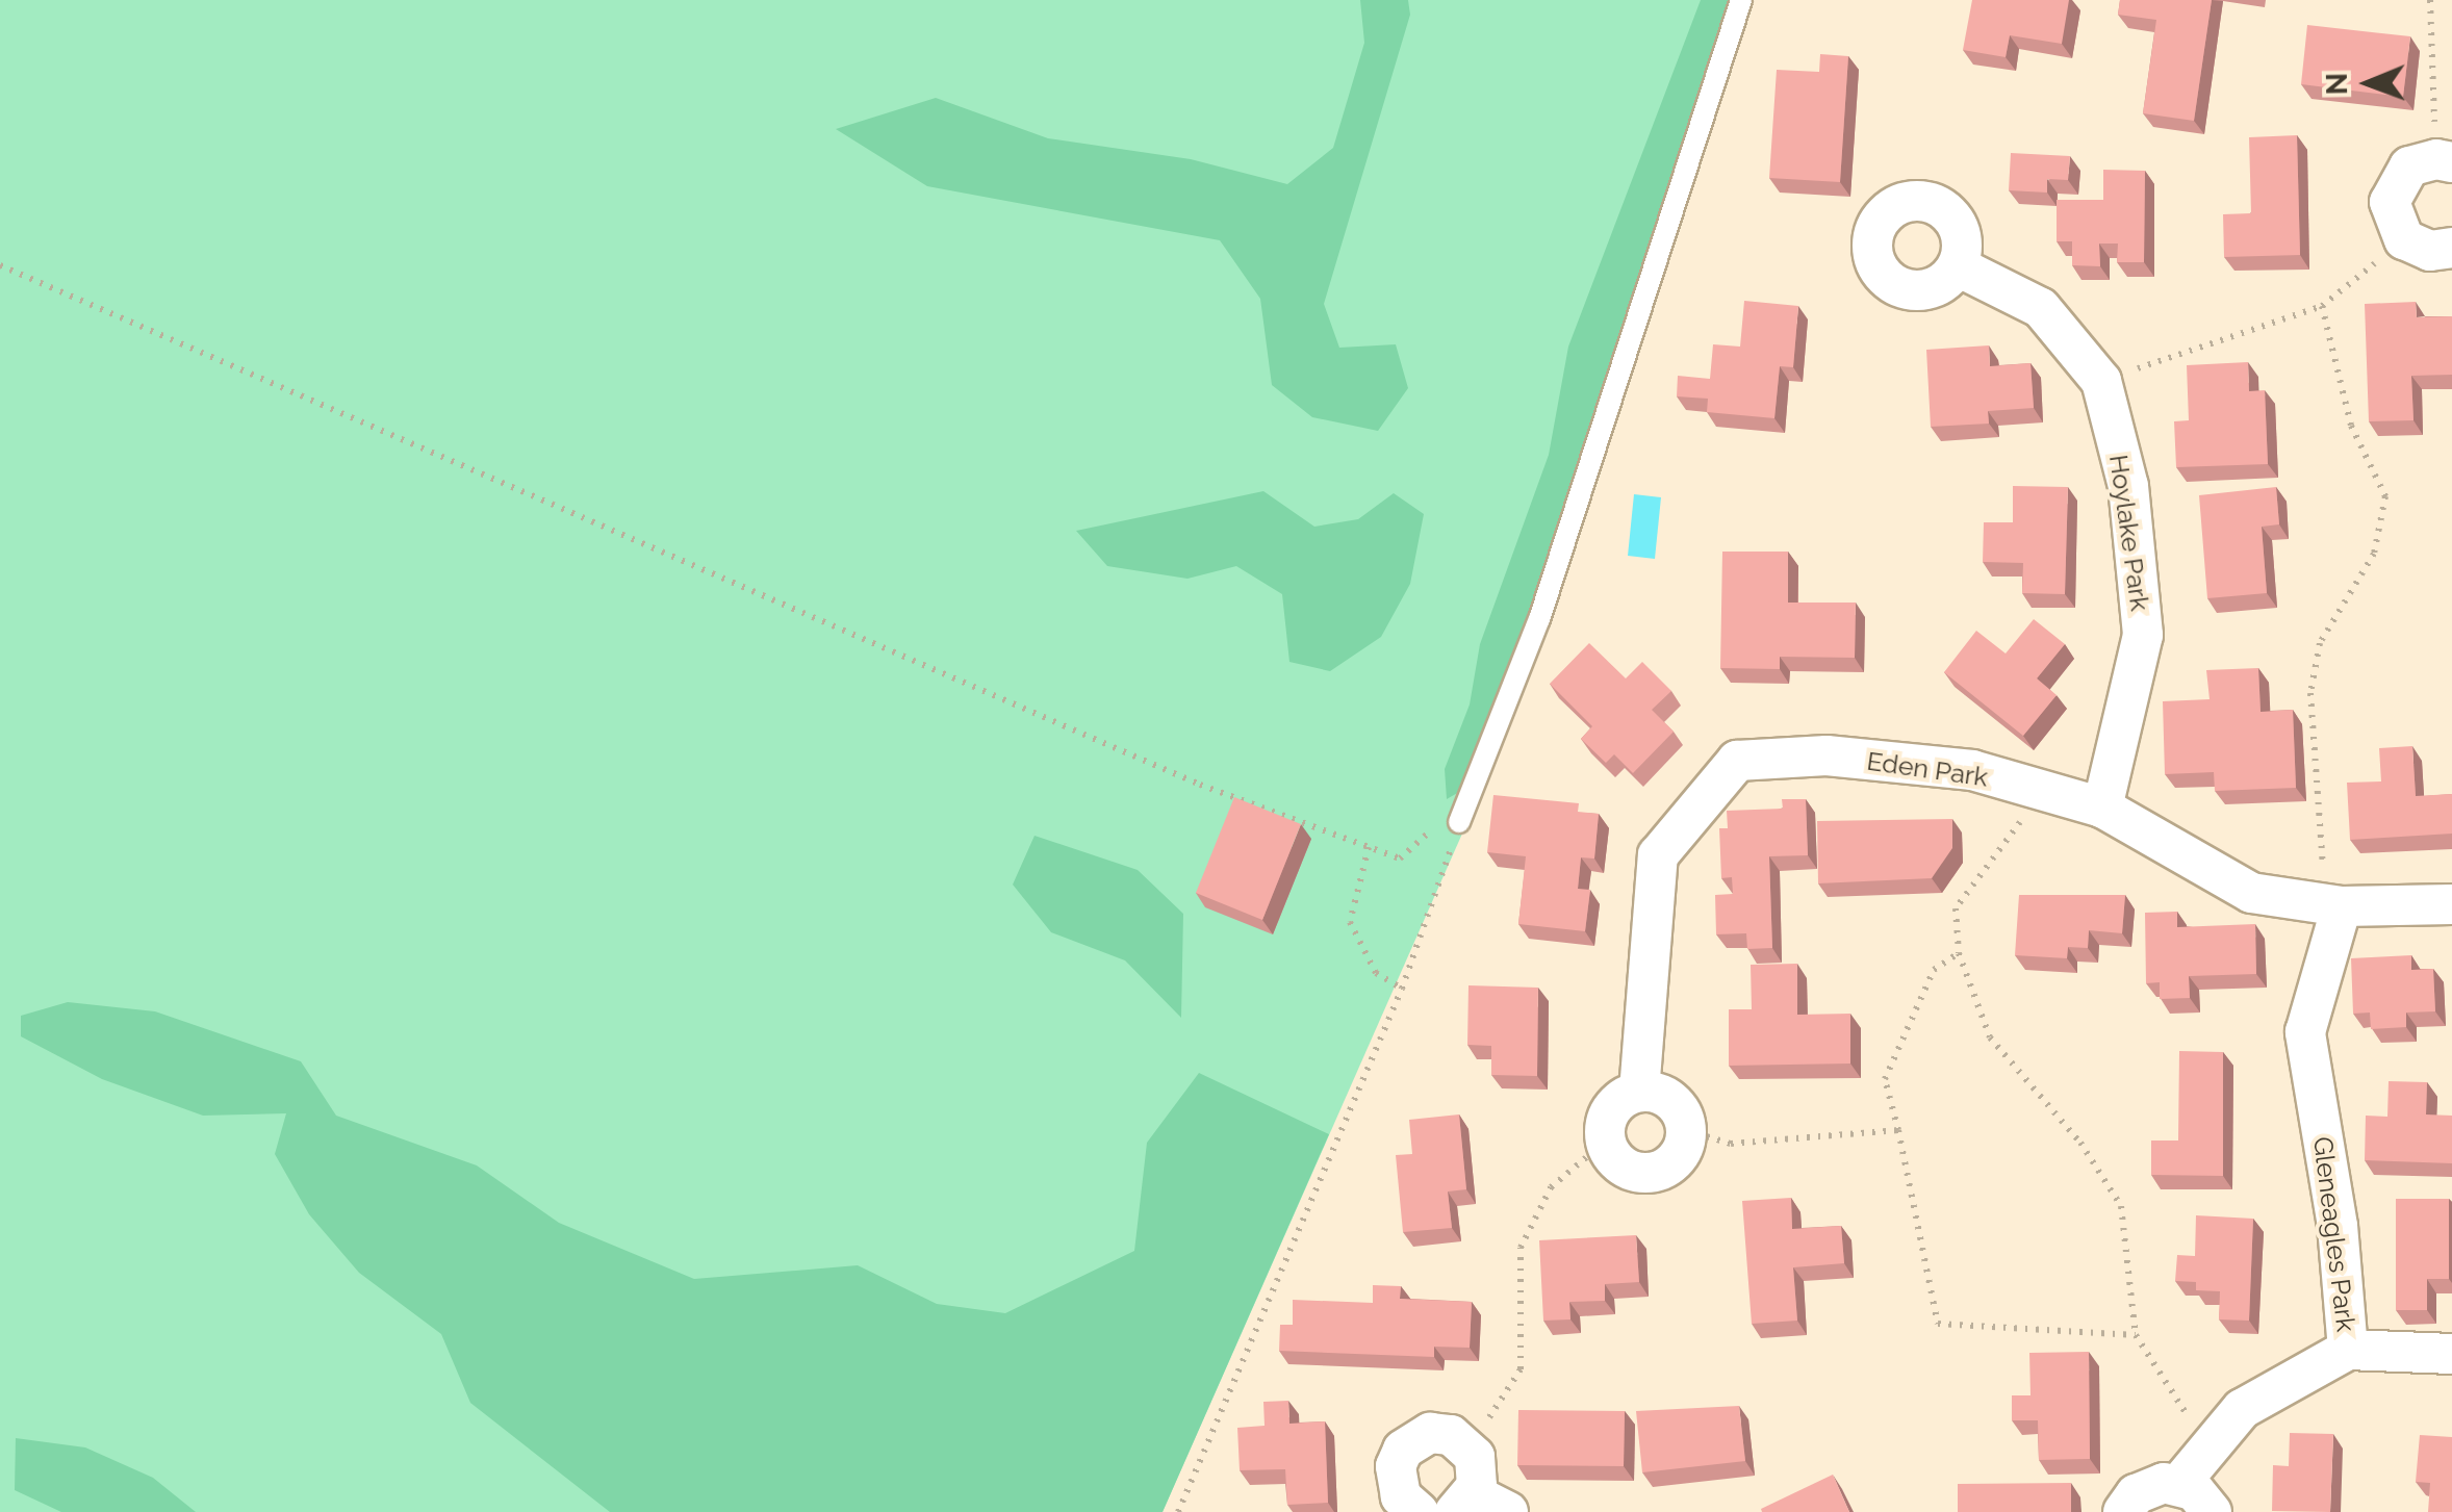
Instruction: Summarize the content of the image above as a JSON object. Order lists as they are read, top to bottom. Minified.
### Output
{"streets":{"street":["Hoylake Park","Eden Park","Gleneagles Park"]},"crossings":[["Hoylake Park","Eden Park"],["Eden Park","Gleneagles Park"]],"north":"left"}
